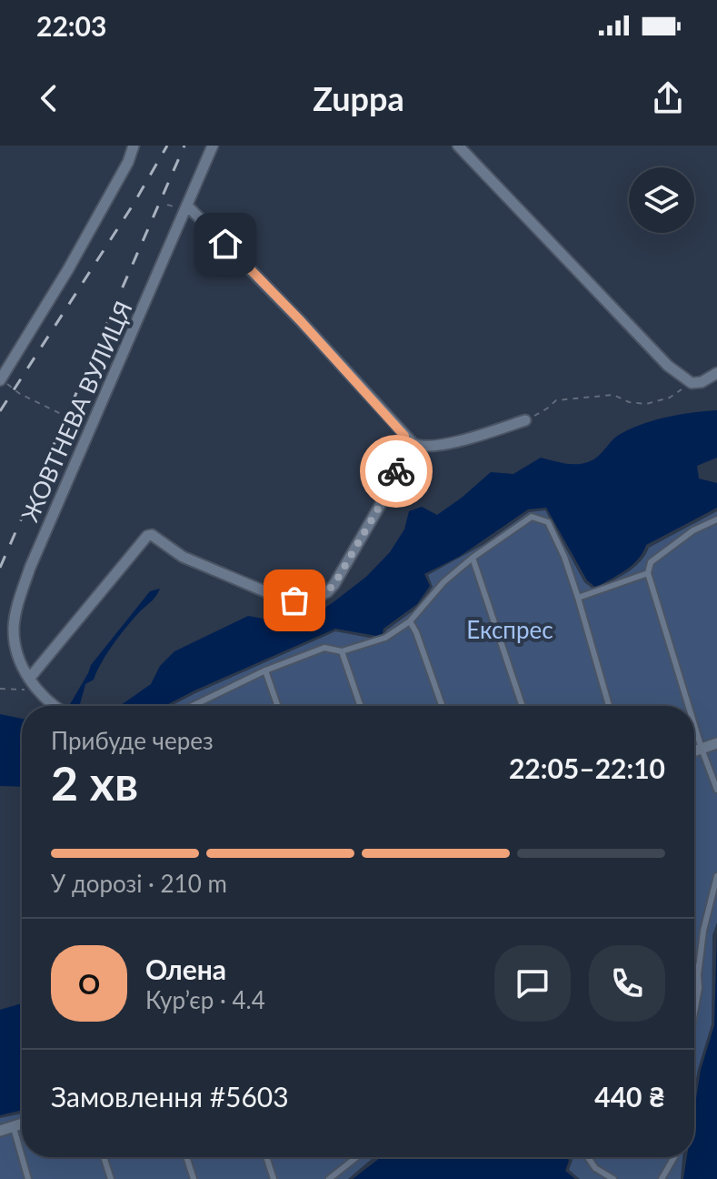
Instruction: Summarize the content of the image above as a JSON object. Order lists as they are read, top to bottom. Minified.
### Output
{"streets":{"street":["ЖОВТНЕВА ВУЛИЦЯ"]},"parks":["Експрес"],"page":{"status":"22:03","header":"Zuppa","heading":["2 хв","Прибуде через","22:05–22:10"],"panel":["Олена","Кур’єр · 4.4","Замовлення #5603","440 ₴"],"bar":"У дорозі · 210 m","round":"О"}}
